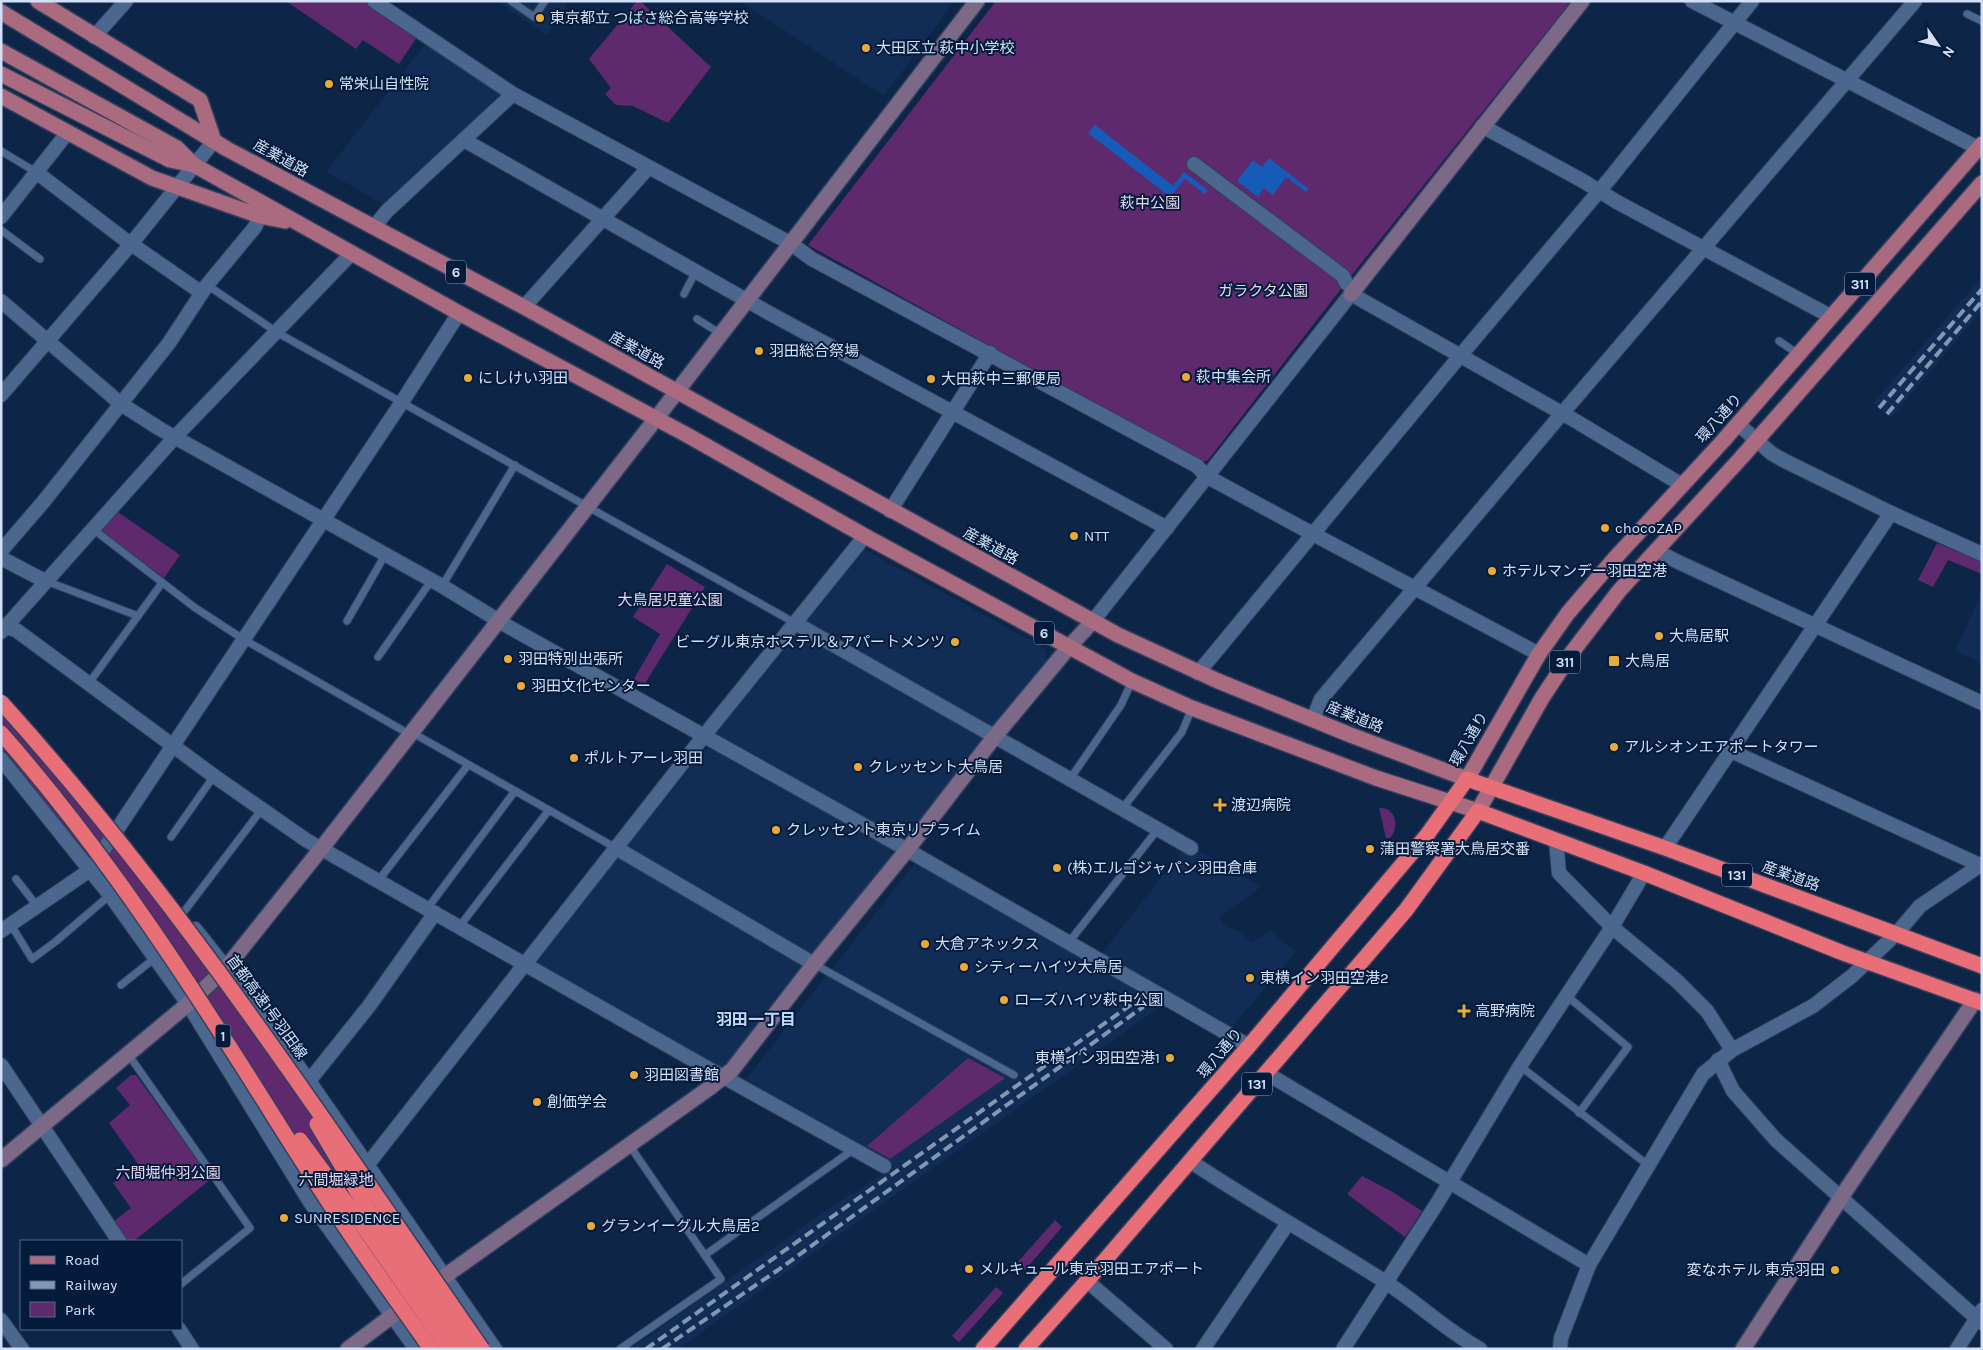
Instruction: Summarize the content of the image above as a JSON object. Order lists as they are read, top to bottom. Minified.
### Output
{"streets":{"highway":["産業道路","環八通り","131","首都高速1号羽田線","1"],"main road":["6","311"]},"crossings":[["産業道路","311"],["産業道路","環八通り"],["6","311"],["6","環八通り"],["6","131"],["311","131"]],"districts":["羽田一丁目"],"parks":["萩中公園","ガラクタ公園","大鳥居児童公園","六間堀仲羽公園","六間堀緑地"],"places":{"other":["東京都立 つばさ総合高等学校","大田区立 萩中小学校","常栄山自性院","羽田総合祭場","萩中集会所","にしけい羽田","大田萩中三郵便局","chocoZAP","NTT","ホテルマンデー羽田空港","大鳥居駅","ビーグル東京ホステル＆アパートメンツ","羽田特別出張所","羽田文化センター","アルシオンエアポートタワー","ポルトアーレ羽田","クレッセント大鳥居","クレッセント東京リプライム","蒲田警察署大鳥居交番","(株)エルゴジャパン羽田倉庫","大倉アネックス","シティーハイツ大鳥居","東横イン羽田空港2","ローズハイツ萩中公園","東横イン羽田空港1","羽田図書館","創価学会","SUNRESIDENCE","グランイーグル大鳥居2","メルキュール東京羽田エアポート","変なホテル 東京羽田"],"transit":["大鳥居"],"health":["渡辺病院","高野病院"]},"legend":["Road","Railway","Park"],"north":"bottom right"}
